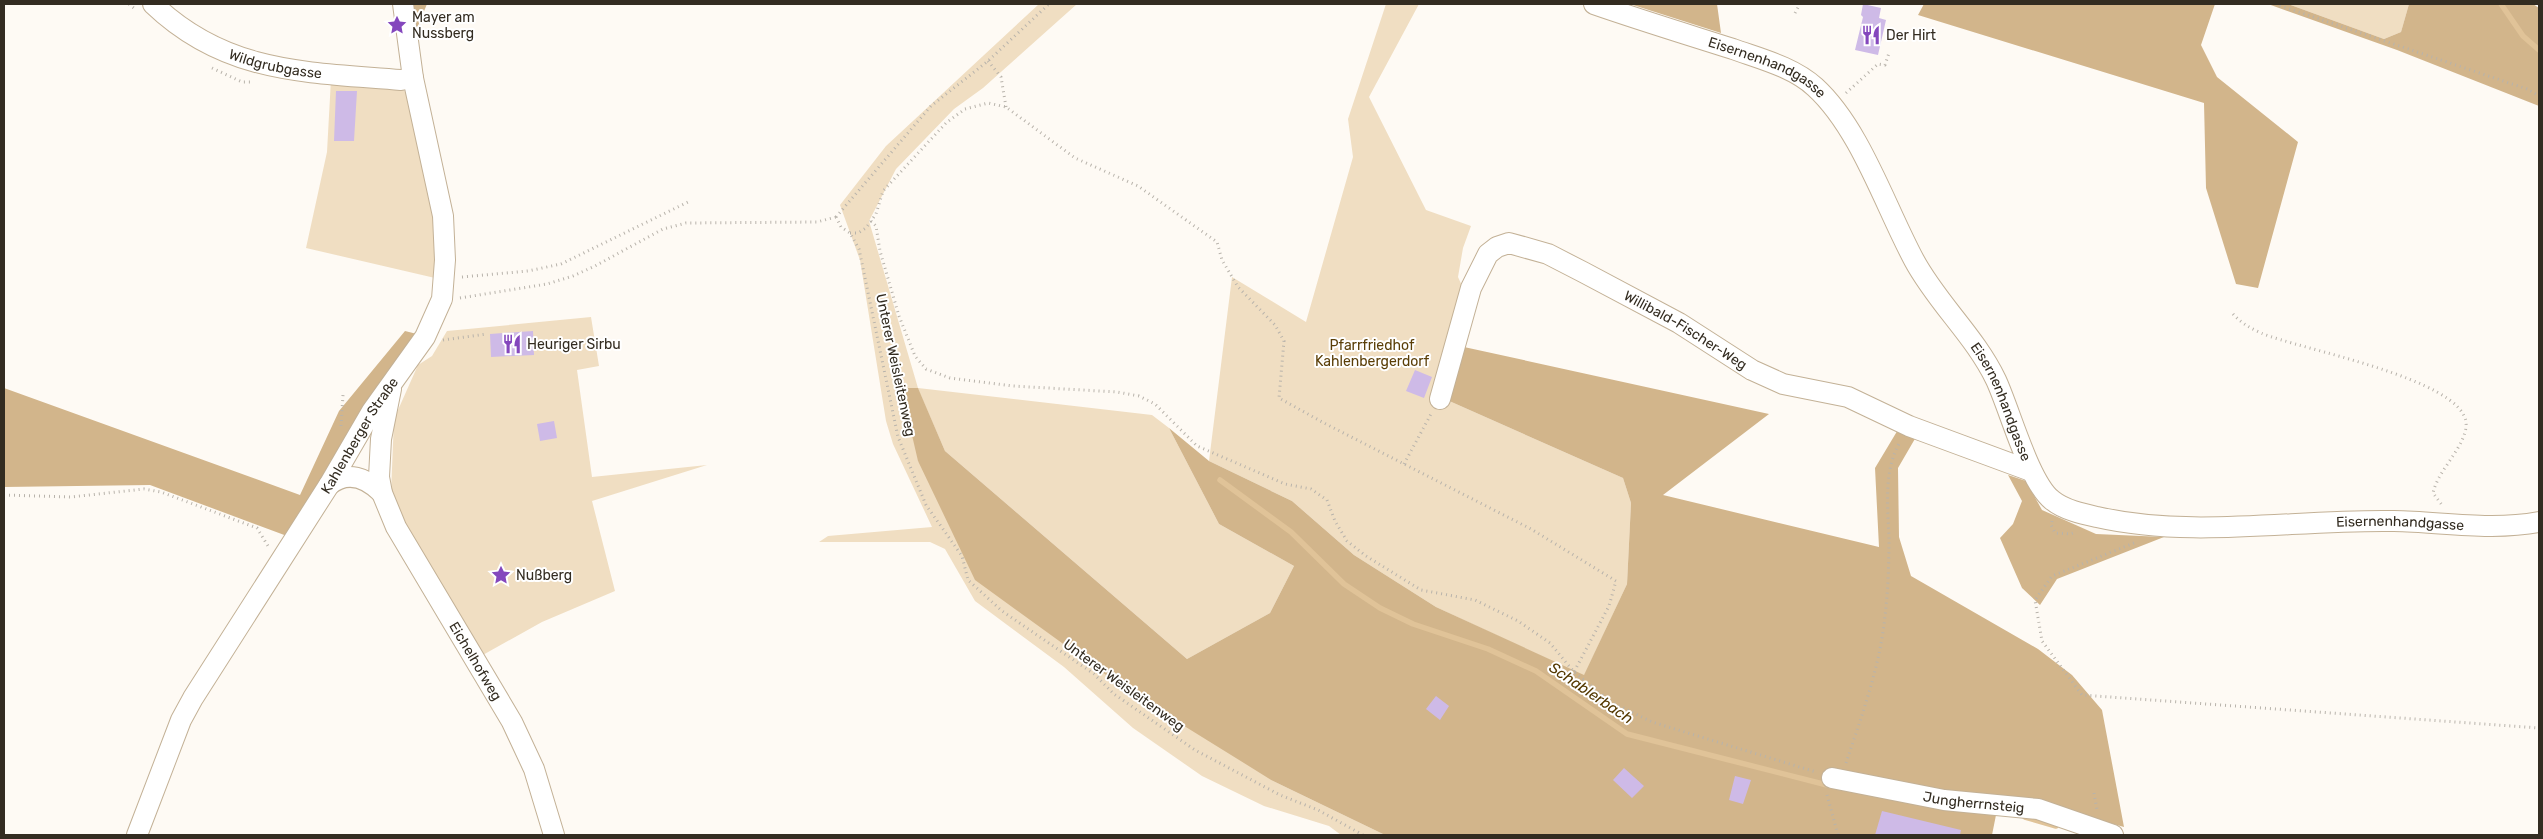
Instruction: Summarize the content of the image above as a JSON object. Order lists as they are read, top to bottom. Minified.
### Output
{"streets":{"street":["Wildgrubgasse","Eisernenhandgasse","Willibald-Fischer-Weg","Kahlenberger Straße","Eichelhofweg","Jungherrnsteig"],"path":["Unterer Weisleitenweg"]},"crossings":[["Wildgrubgasse","Kahlenberger Straße"],["Eisernenhandgasse","Willibald-Fischer-Weg"],["Kahlenberger Straße","Eichelhofweg"]],"water":["Schablerbach"],"parks":["Pfarrfriedhof Kahlenbergerdorf"],"places":{"place":["Mayer am Nussberg","Nußberg"],"restaurant":["Der Hirt","Heuriger Sirbu"]}}
